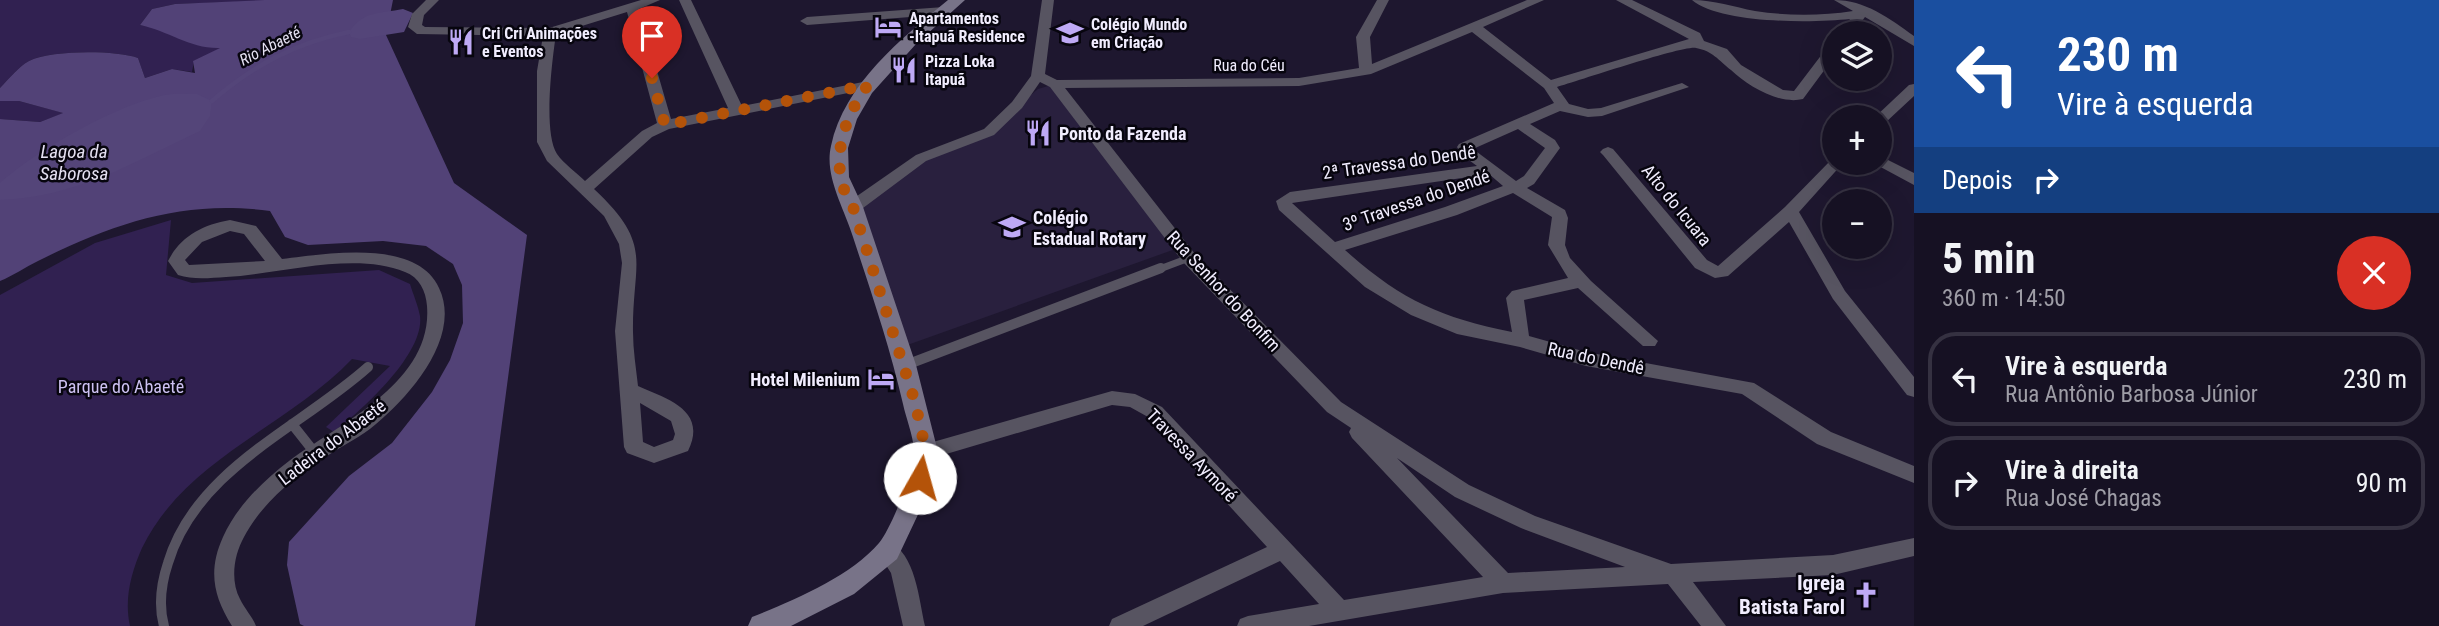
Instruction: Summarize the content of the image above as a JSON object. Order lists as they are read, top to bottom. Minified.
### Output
{"streets":{"street":["Rua do Céu","2ª Travessa do Dendê","3º Travessa do Dendé","Alto do Icuara","Rua Senhor do Bonfim","Rua do Dendê","Ladeira do Abaeté","Travessa Aymoré"]},"crossings":[["Rua do Céu","Rua Senhor do Bonfim"],["2ª Travessa do Dendê","3º Travessa do Dendé"],["2ª Travessa do Dendê","Rua do Dendê"],["3º Travessa do Dendé","Rua do Dendê"]],"water":["Rio Abaeté","Lagoa da Saborosa"],"parks":["Parque do Abaeté"],"places":{"hotel":["Apartamentos -Itapuã Residence","Hotel Milenium"],"school or university":["Colégio Mundo em Criação","Colégio Estadual Rotary"],"restaurant":["Cri Cri Animações e Eventos","Pizza Loka Itapuã","Ponto da Fazenda"],"church":["Igreja Batista Farol"]},"page":{"turn":["230 m","Vire à esquerda"],"map_buttons":["+","−"],"then":"Depois","heading":["5 min","360 m · 14:50"],"list":[{"name":"Vire à esquerda","note":"Rua Antônio Barbosa Júnior","value":"230 m"},{"name":"Vire à direita","note":"Rua José Chagas","value":"90 m"}]}}
